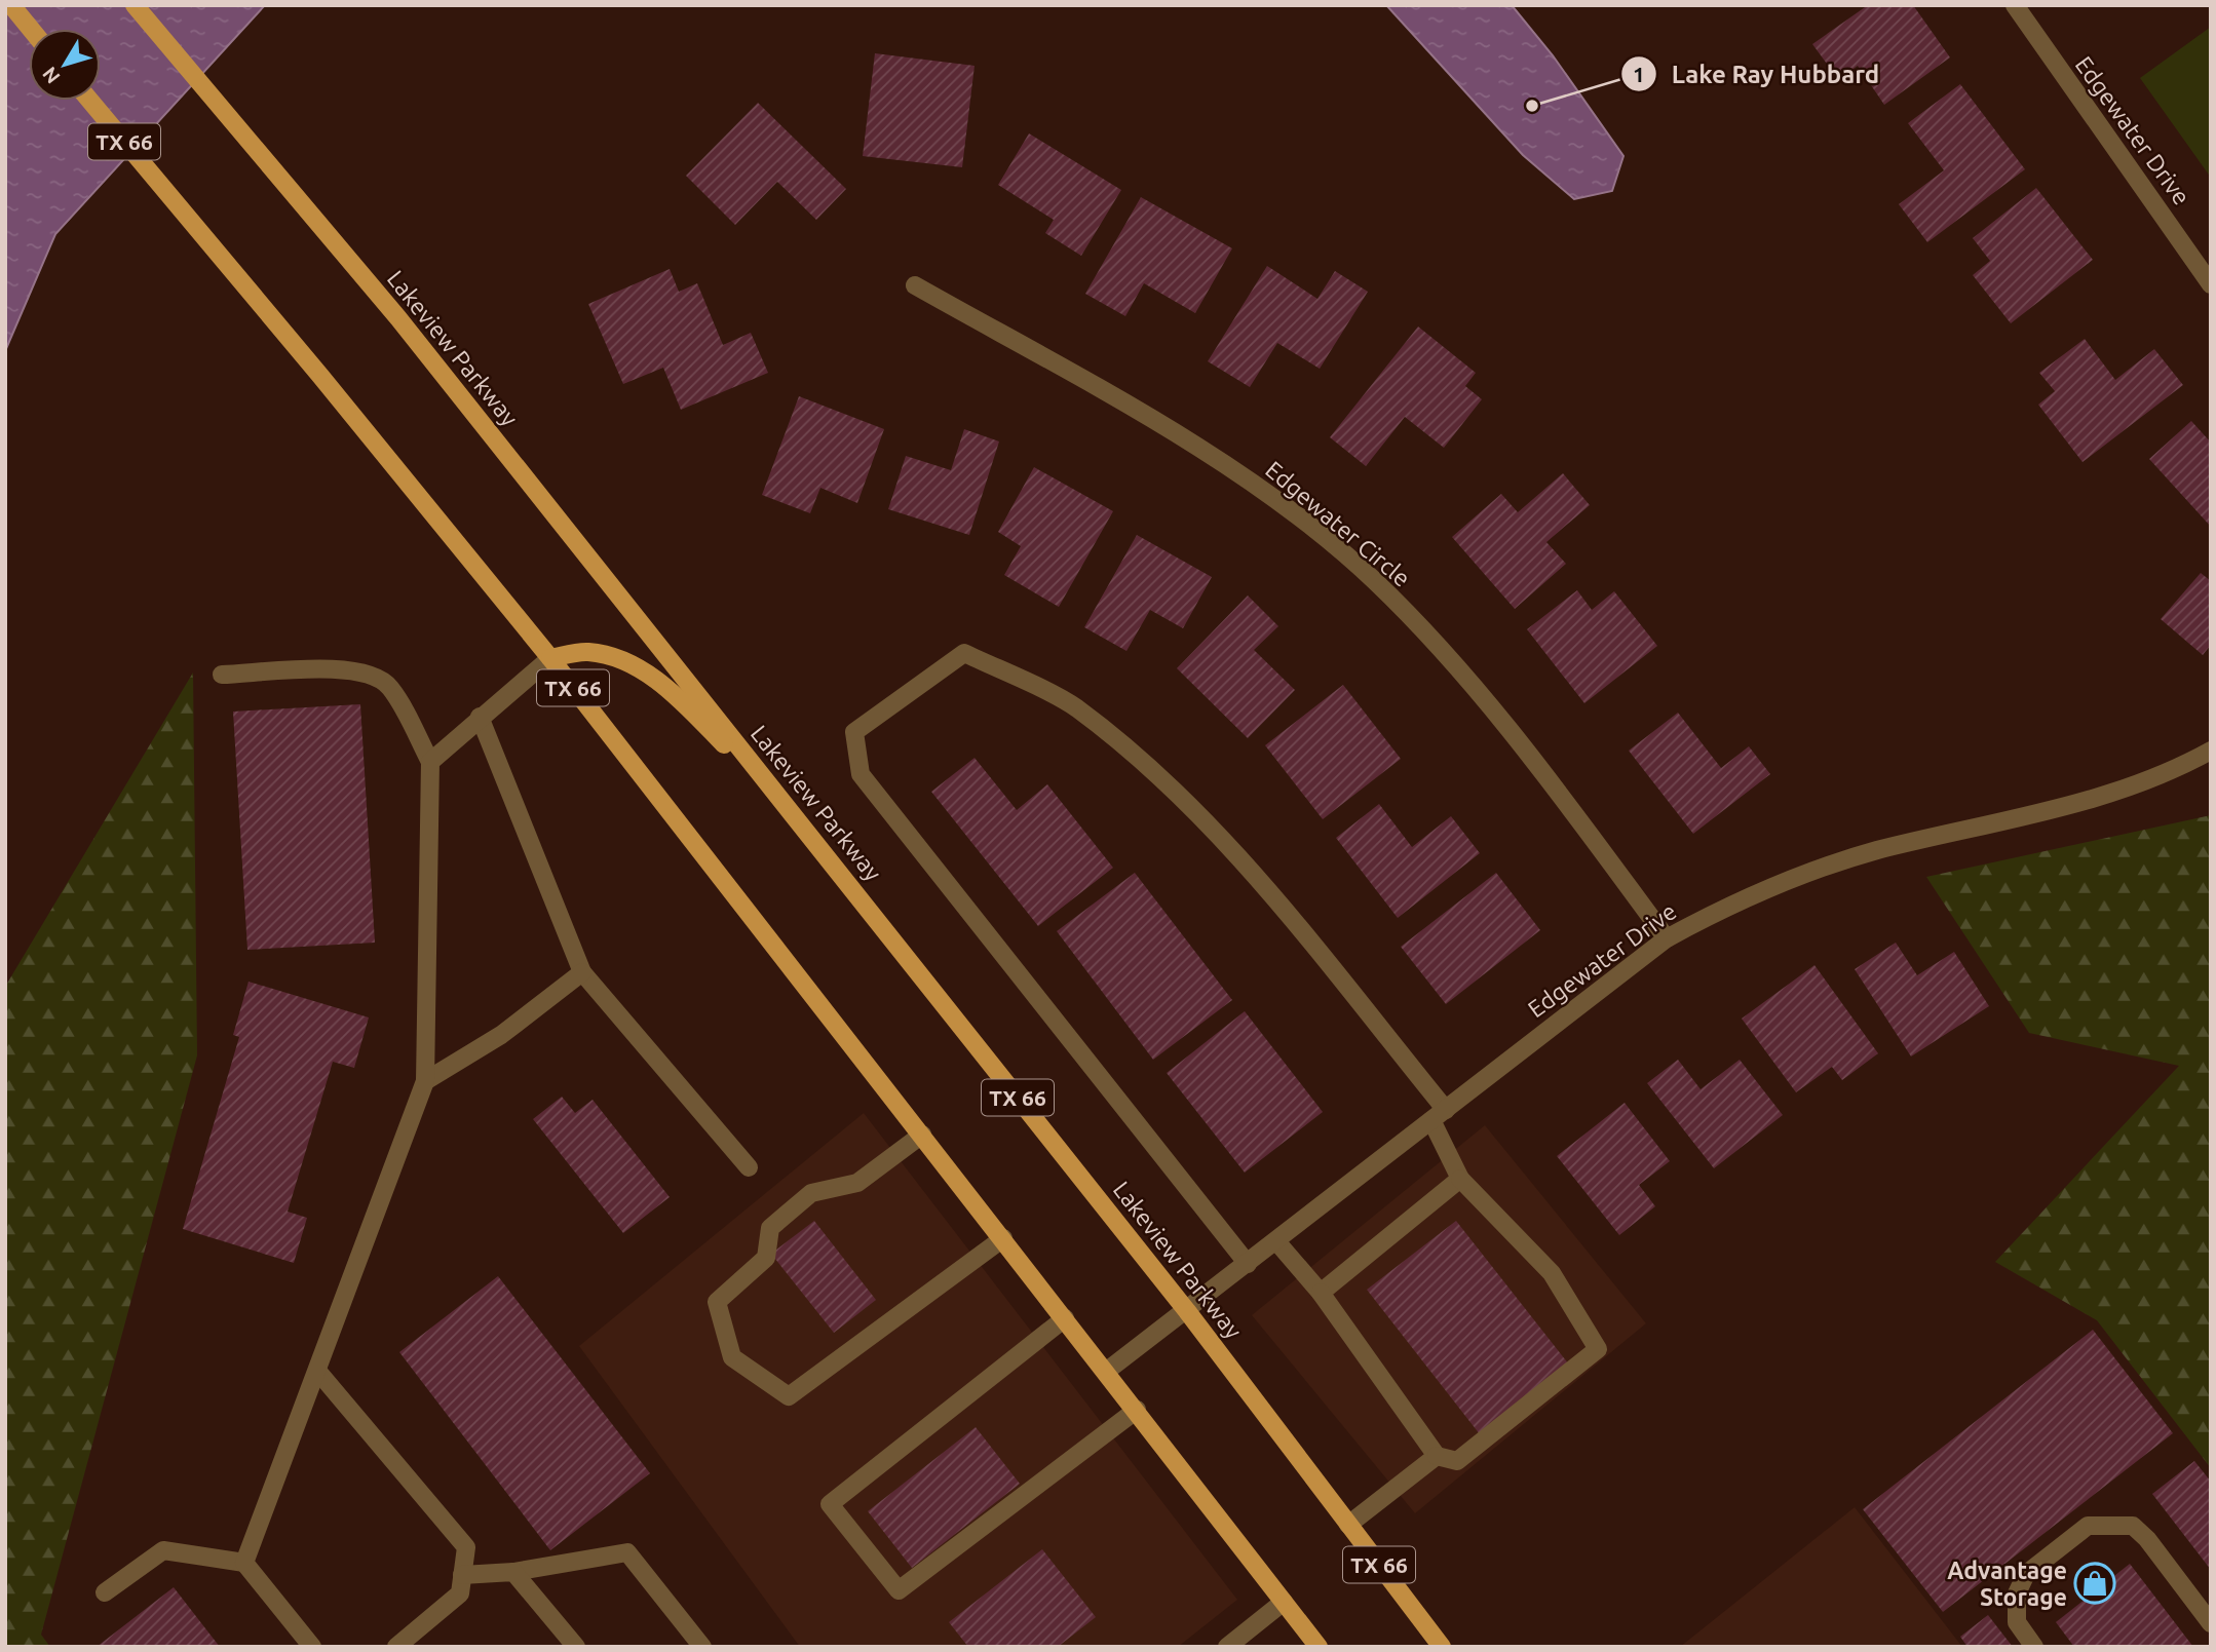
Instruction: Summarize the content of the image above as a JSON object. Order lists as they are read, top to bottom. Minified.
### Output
{"streets":{"main road":["TX 66","Lakeview Parkway"],"street":["Edgewater Drive","Edgewater Circle"]},"crossings":[["Edgewater Drive","TX 66"],["Edgewater Drive","Lakeview Parkway"],["Edgewater Drive","Edgewater Circle"]],"places":{"other":["Lake Ray Hubbard"],"shop":["Advantage Storage"]},"north":"bottom left"}
